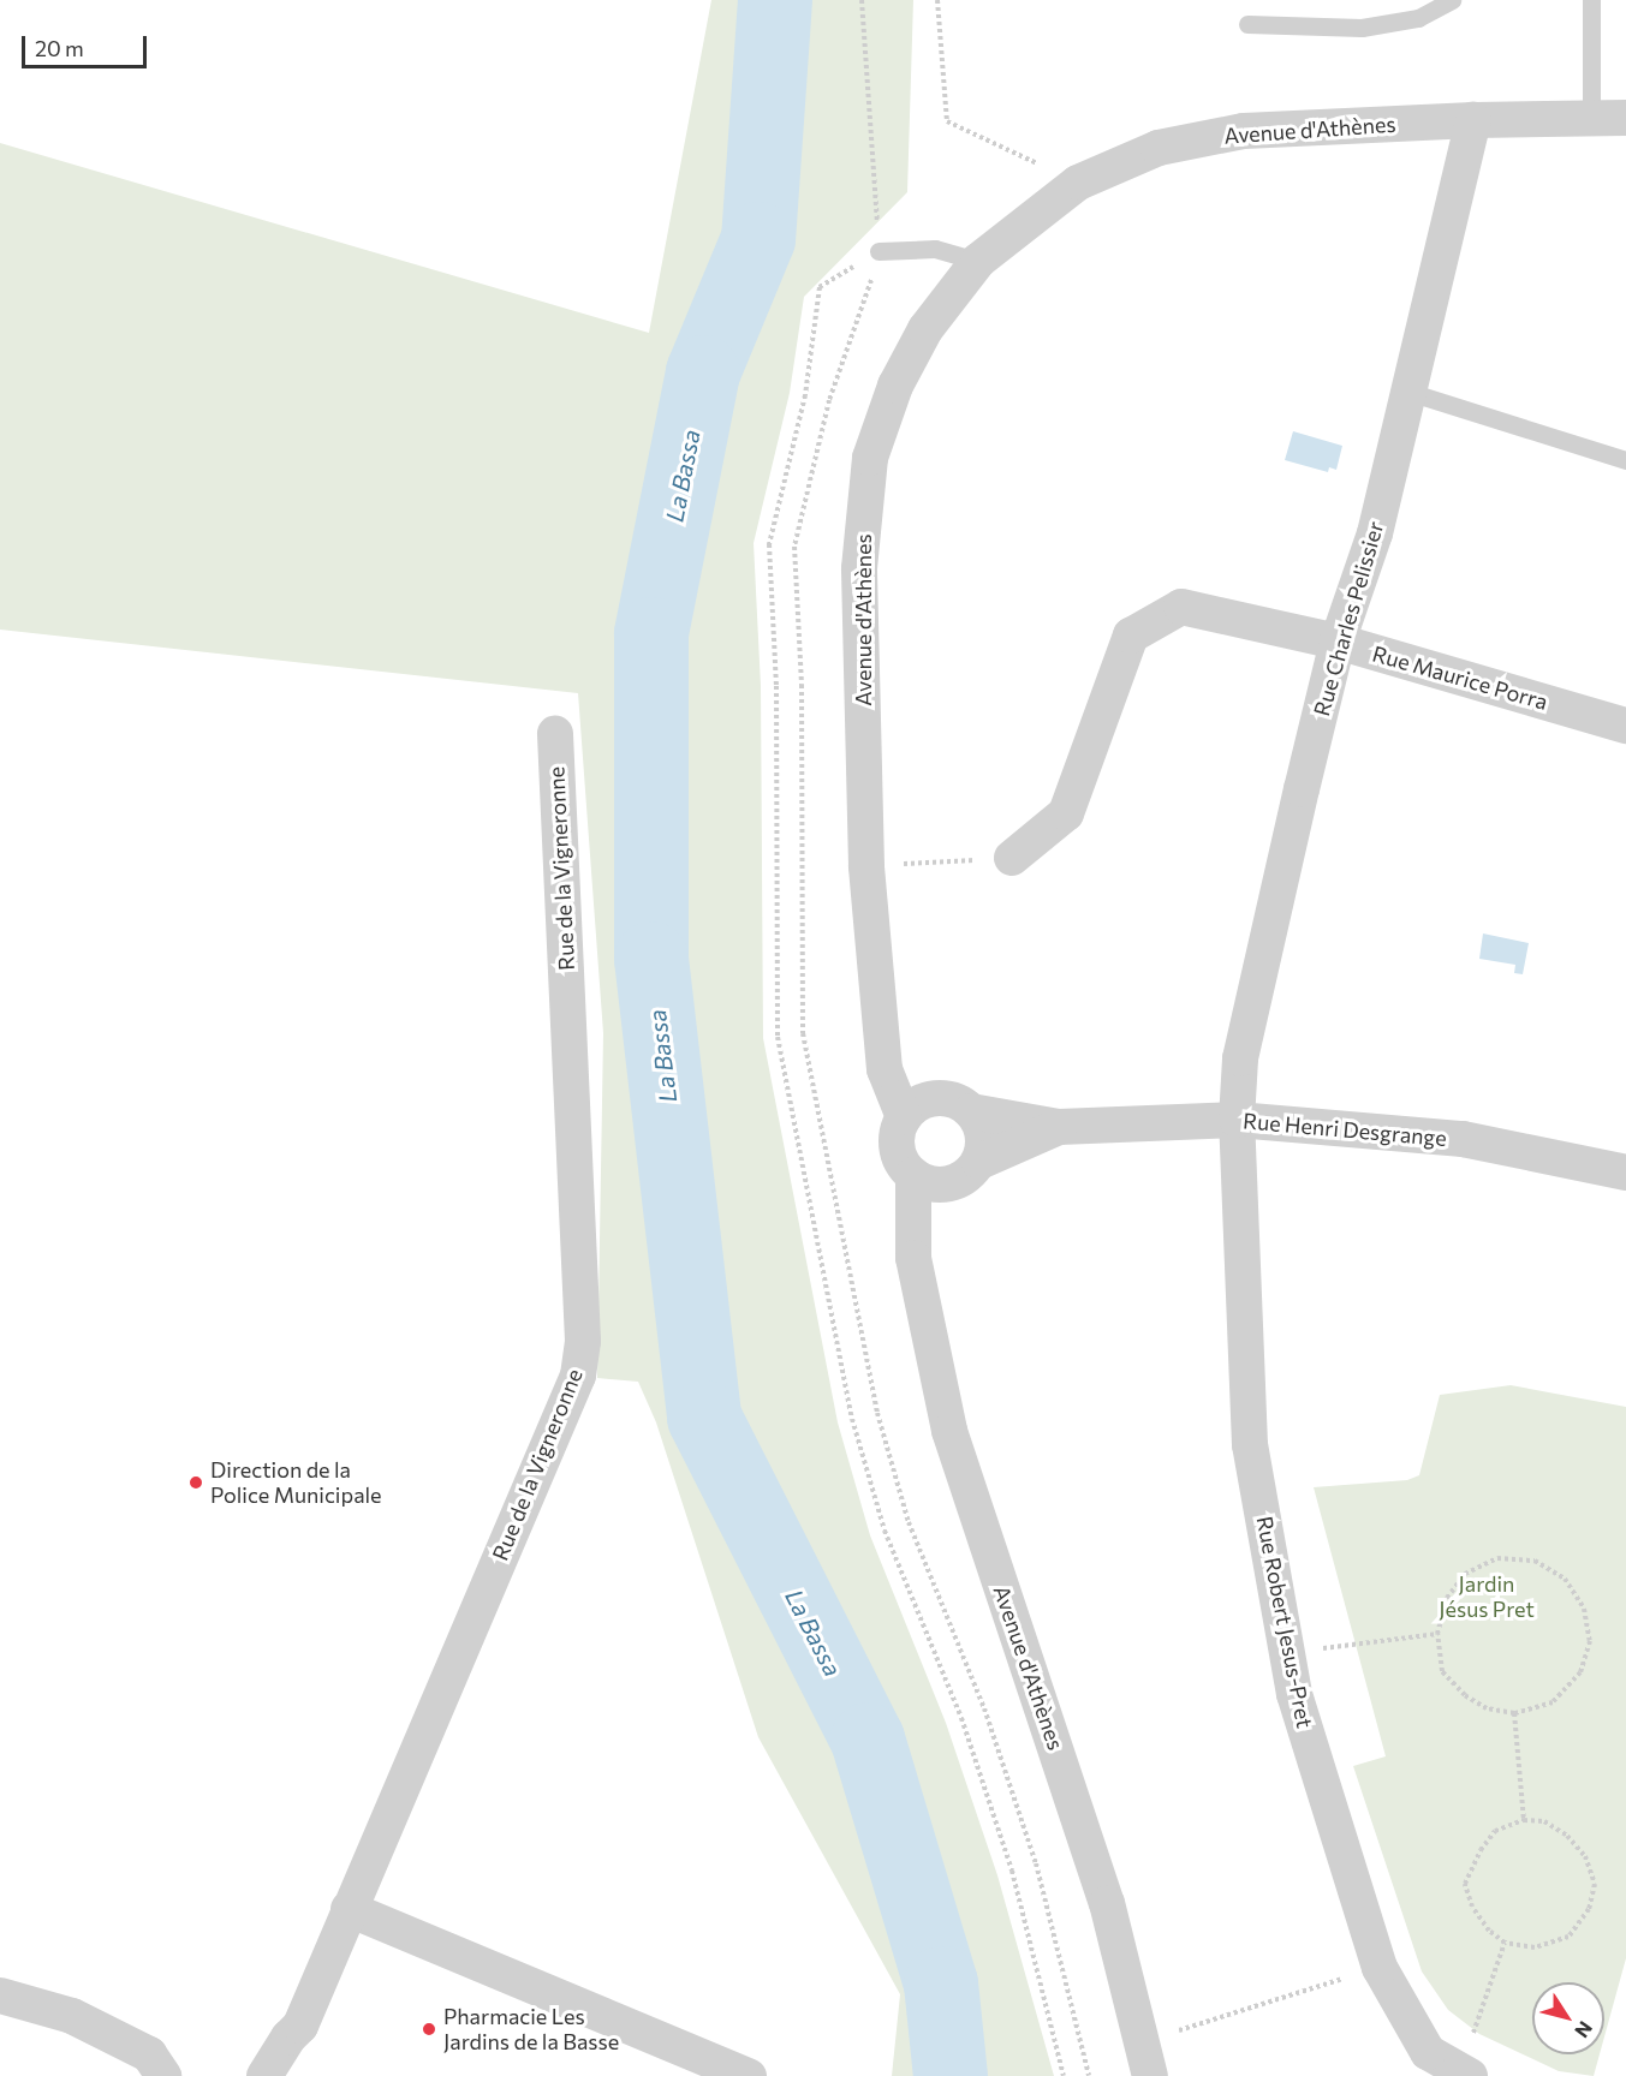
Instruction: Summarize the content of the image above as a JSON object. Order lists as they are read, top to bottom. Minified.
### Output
{"streets":{"street":["Avenue d'Athènes","Rue Charles Pelissier","Rue Maurice Porra","Rue de la Vigneronne","Rue Henri Desgrange","Rue Robert Jesus-Pret"]},"crossings":[["Avenue d'Athènes","Rue Charles Pelissier"],["Avenue d'Athènes","Rue Henri Desgrange"],["Rue Charles Pelissier","Rue Maurice Porra"],["Rue Charles Pelissier","Rue Henri Desgrange"],["Rue Charles Pelissier","Rue Robert Jesus-Pret"],["Rue Henri Desgrange","Rue Robert Jesus-Pret"]],"water":["La Bassa"],"parks":["Jardin Jésus Pret"],"places":["Direction de la Police Municipale","Pharmacie Les Jardins de la Basse"],"scale_bar":"20 m","north":"bottom right"}
